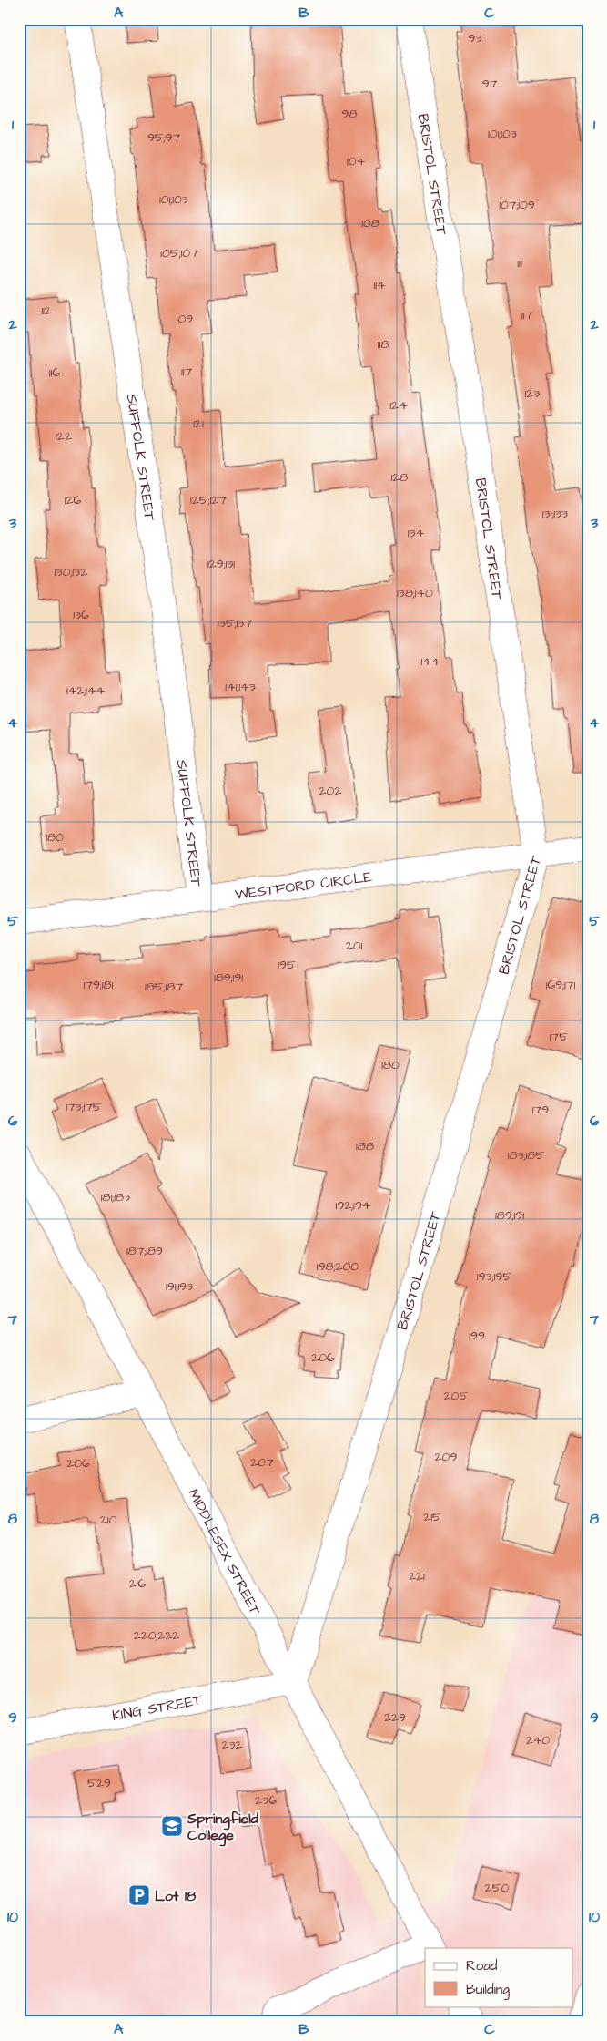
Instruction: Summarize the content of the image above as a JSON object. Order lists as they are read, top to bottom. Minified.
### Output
{"streets":{"street":["BRISTOL STREET","SUFFOLK STREET","WESTFORD CIRCLE","MIDDLESEX STREET","KING STREET"]},"crossings":[["BRISTOL STREET","WESTFORD CIRCLE"],["BRISTOL STREET","MIDDLESEX STREET"],["BRISTOL STREET","KING STREET"],["SUFFOLK STREET","WESTFORD CIRCLE"],["MIDDLESEX STREET","KING STREET"]],"places":{"school or university":["Springfield College"],"parking":["Lot 18"]},"house_numbers":["93","97","98","101;103","95;97","104","101;103","107;109","108","105;107","111","114","112","117","109","118","117","116","123","124","121","122","128","126","125;127","131;133","134","129;131","130;132","138;140","136","135;137","144","141;143","142;144","202","180","201","195","189;191","179;181","169;171","185;187","175","180","173;175","179","188","183;185","181;183","192;194","189;191","187;189","198;200","193;195","191;193","199","206","205","209","207","206","215","210","221","216","220;222","229","240","232","529","236","250"],"legend":["Road","Building"],"grid":{"columns":["A","B","C"],"rows":["1","2","3","4","5","6","7","8","9","10"]}}
